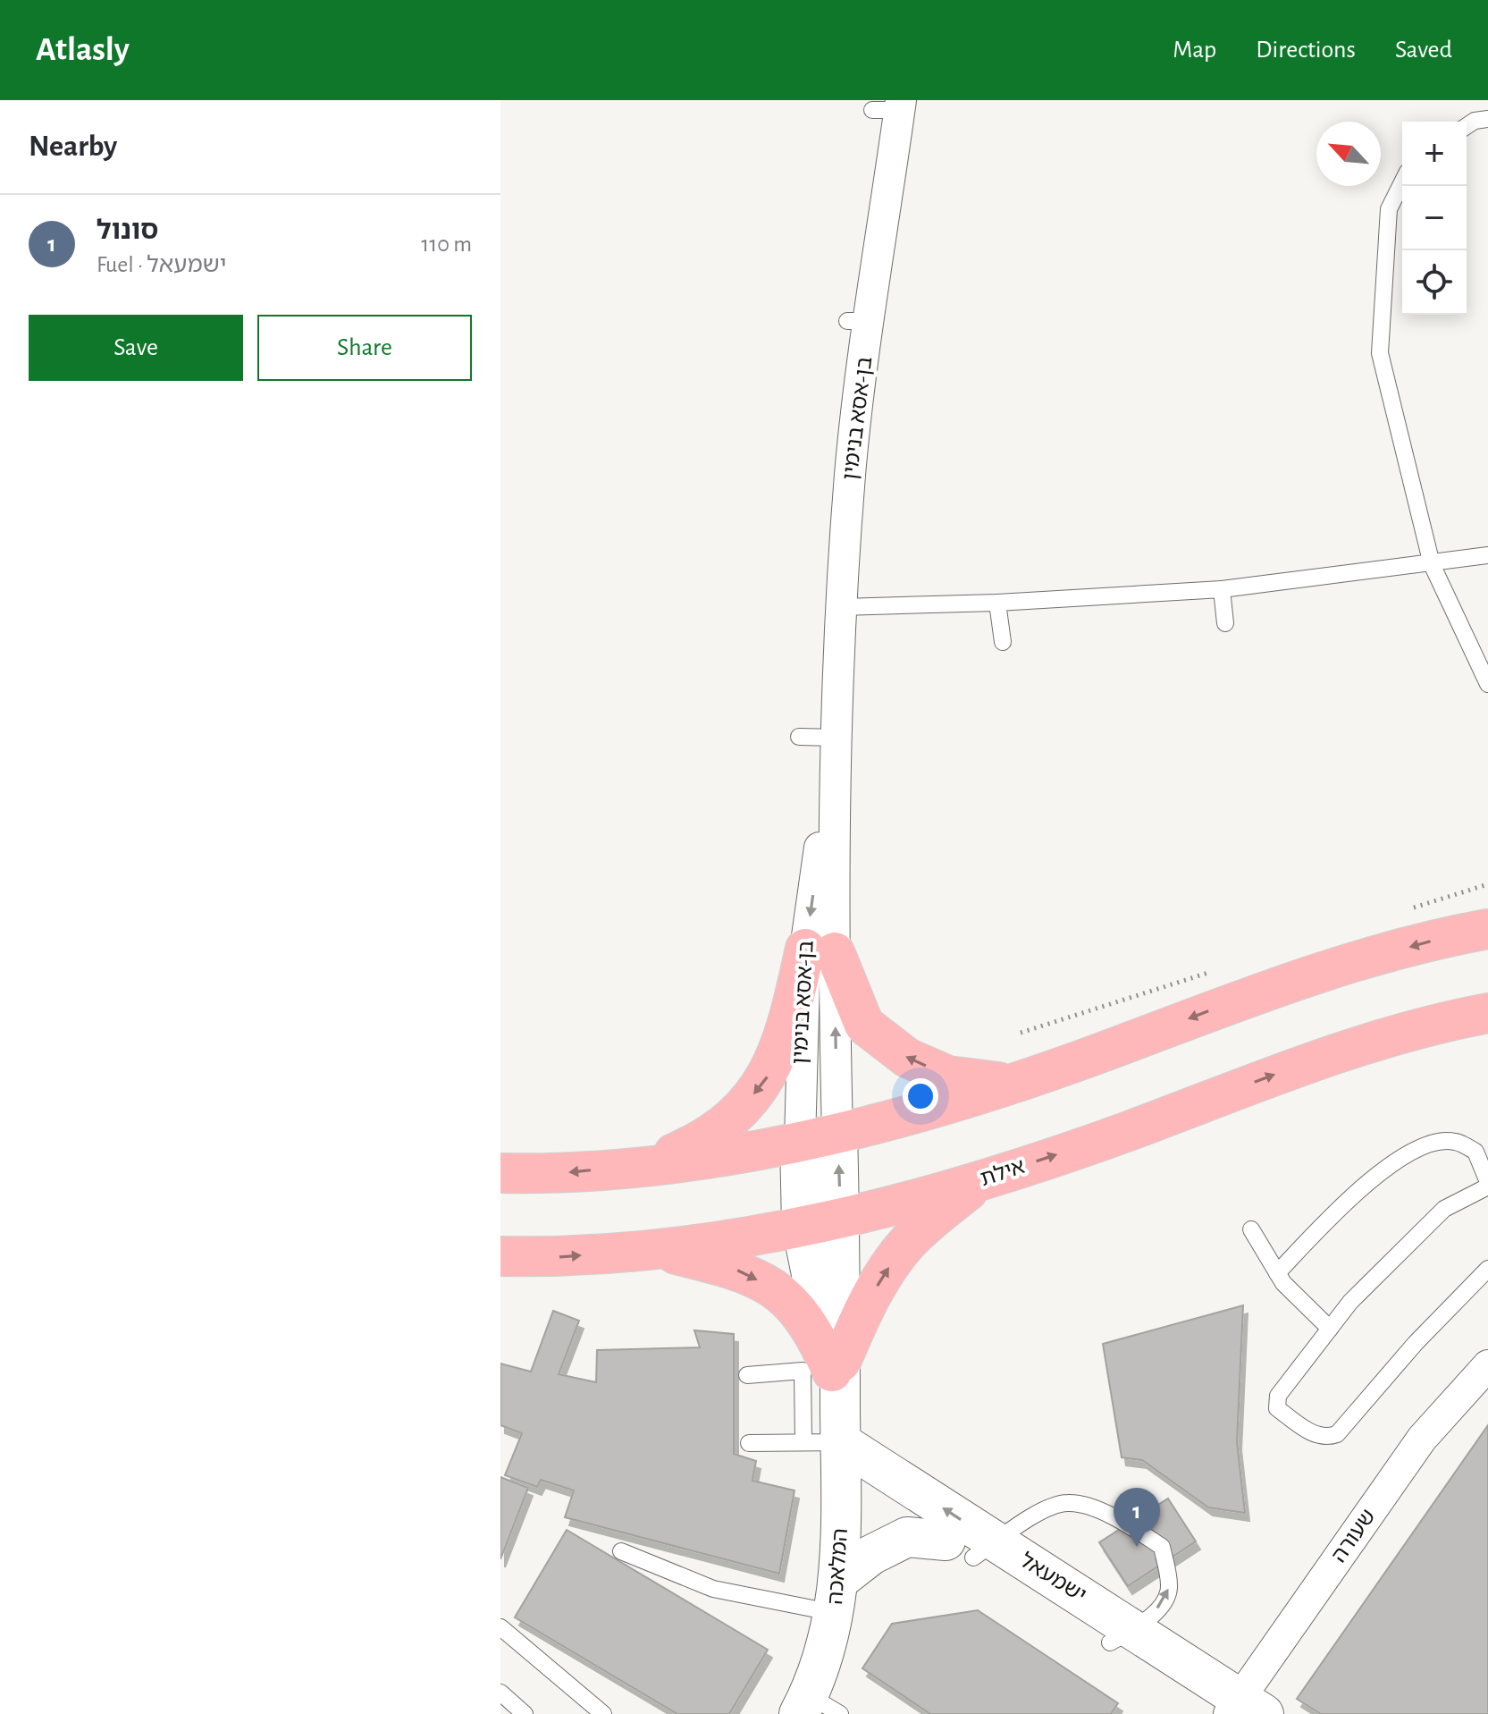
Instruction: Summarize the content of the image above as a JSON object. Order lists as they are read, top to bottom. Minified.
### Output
{"streets":{"highway":["אילת"],"street":["בן-אסא בנימין","שעורה","המלאכה","ישמעאל"]},"crossings":[["בן-אסא בנימין","אילת"],["בן-אסא בנימין","המלאכה"],["אילת","המלאכה"],["שעורה","ישמעאל"],["המלאכה","ישמעאל"]],"north":"top left","page":{"header":"Atlasly","nav":["Map","Directions","Saved"],"heading":"Nearby","map_buttons":["+","−"],"list":[{"mark":"1","name":"סונול","note":"Fuel · ישמעאל","value":"110 m"}],"buttons":["Save","Share"],"pins":"1"}}
